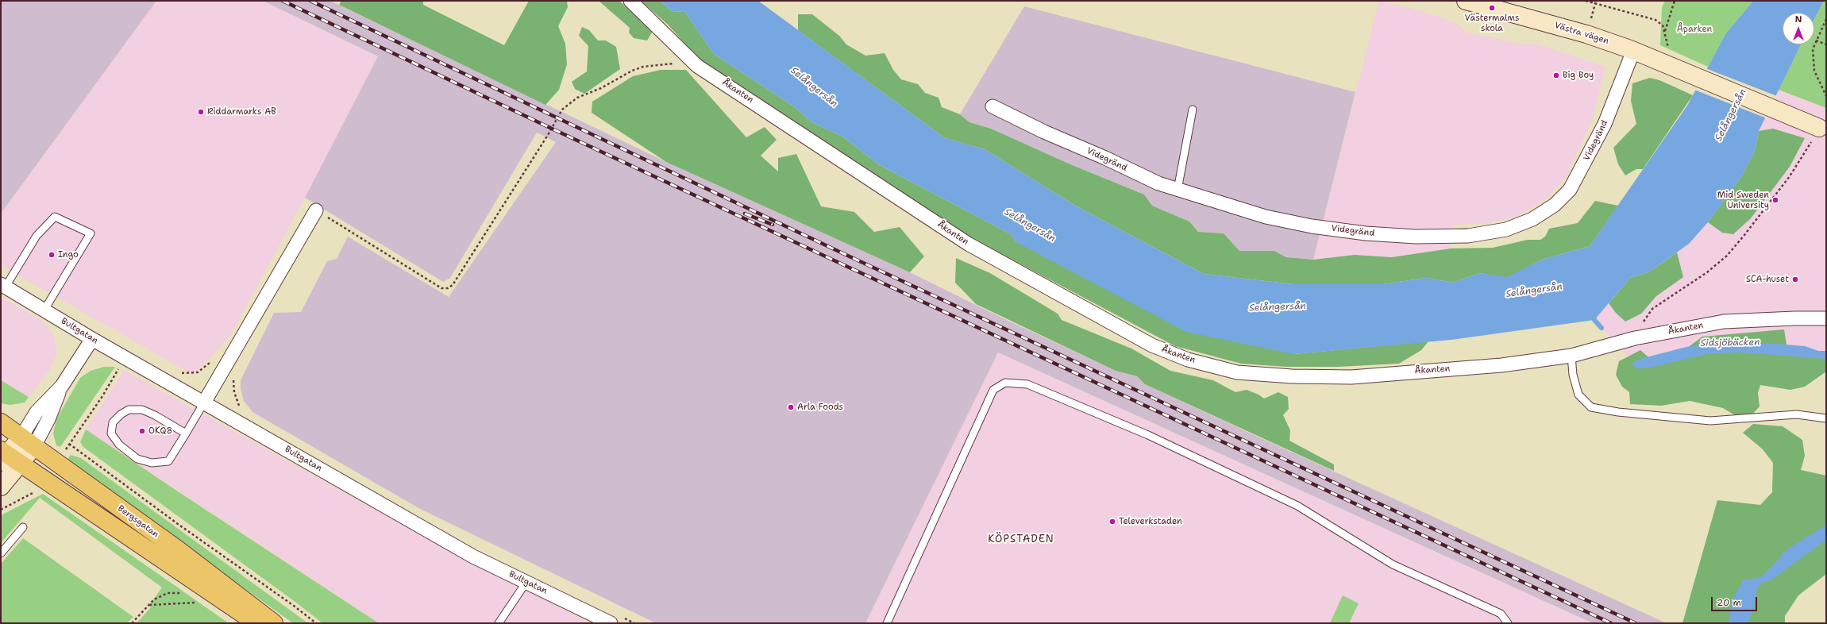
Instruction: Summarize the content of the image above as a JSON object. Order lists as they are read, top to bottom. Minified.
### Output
{"streets":{"highway":["Bergsgatan"],"street":["Västra vägen","Åkanten","Videgränd","Bultgatan"]},"crossings":[["Västra vägen","Videgränd"]],"districts":["KÖPSTADEN"],"water":["Selångersån","Sidsjöbäcken"],"parks":["Åparken"],"places":["Västermalms skola","Big Boy","Riddarmarks AB","Mid Sweden University","Ingo","SCA-huset","Arla Foods","OKQ8","Televerkstaden"],"scale_bar":"20 m","north":"top"}
